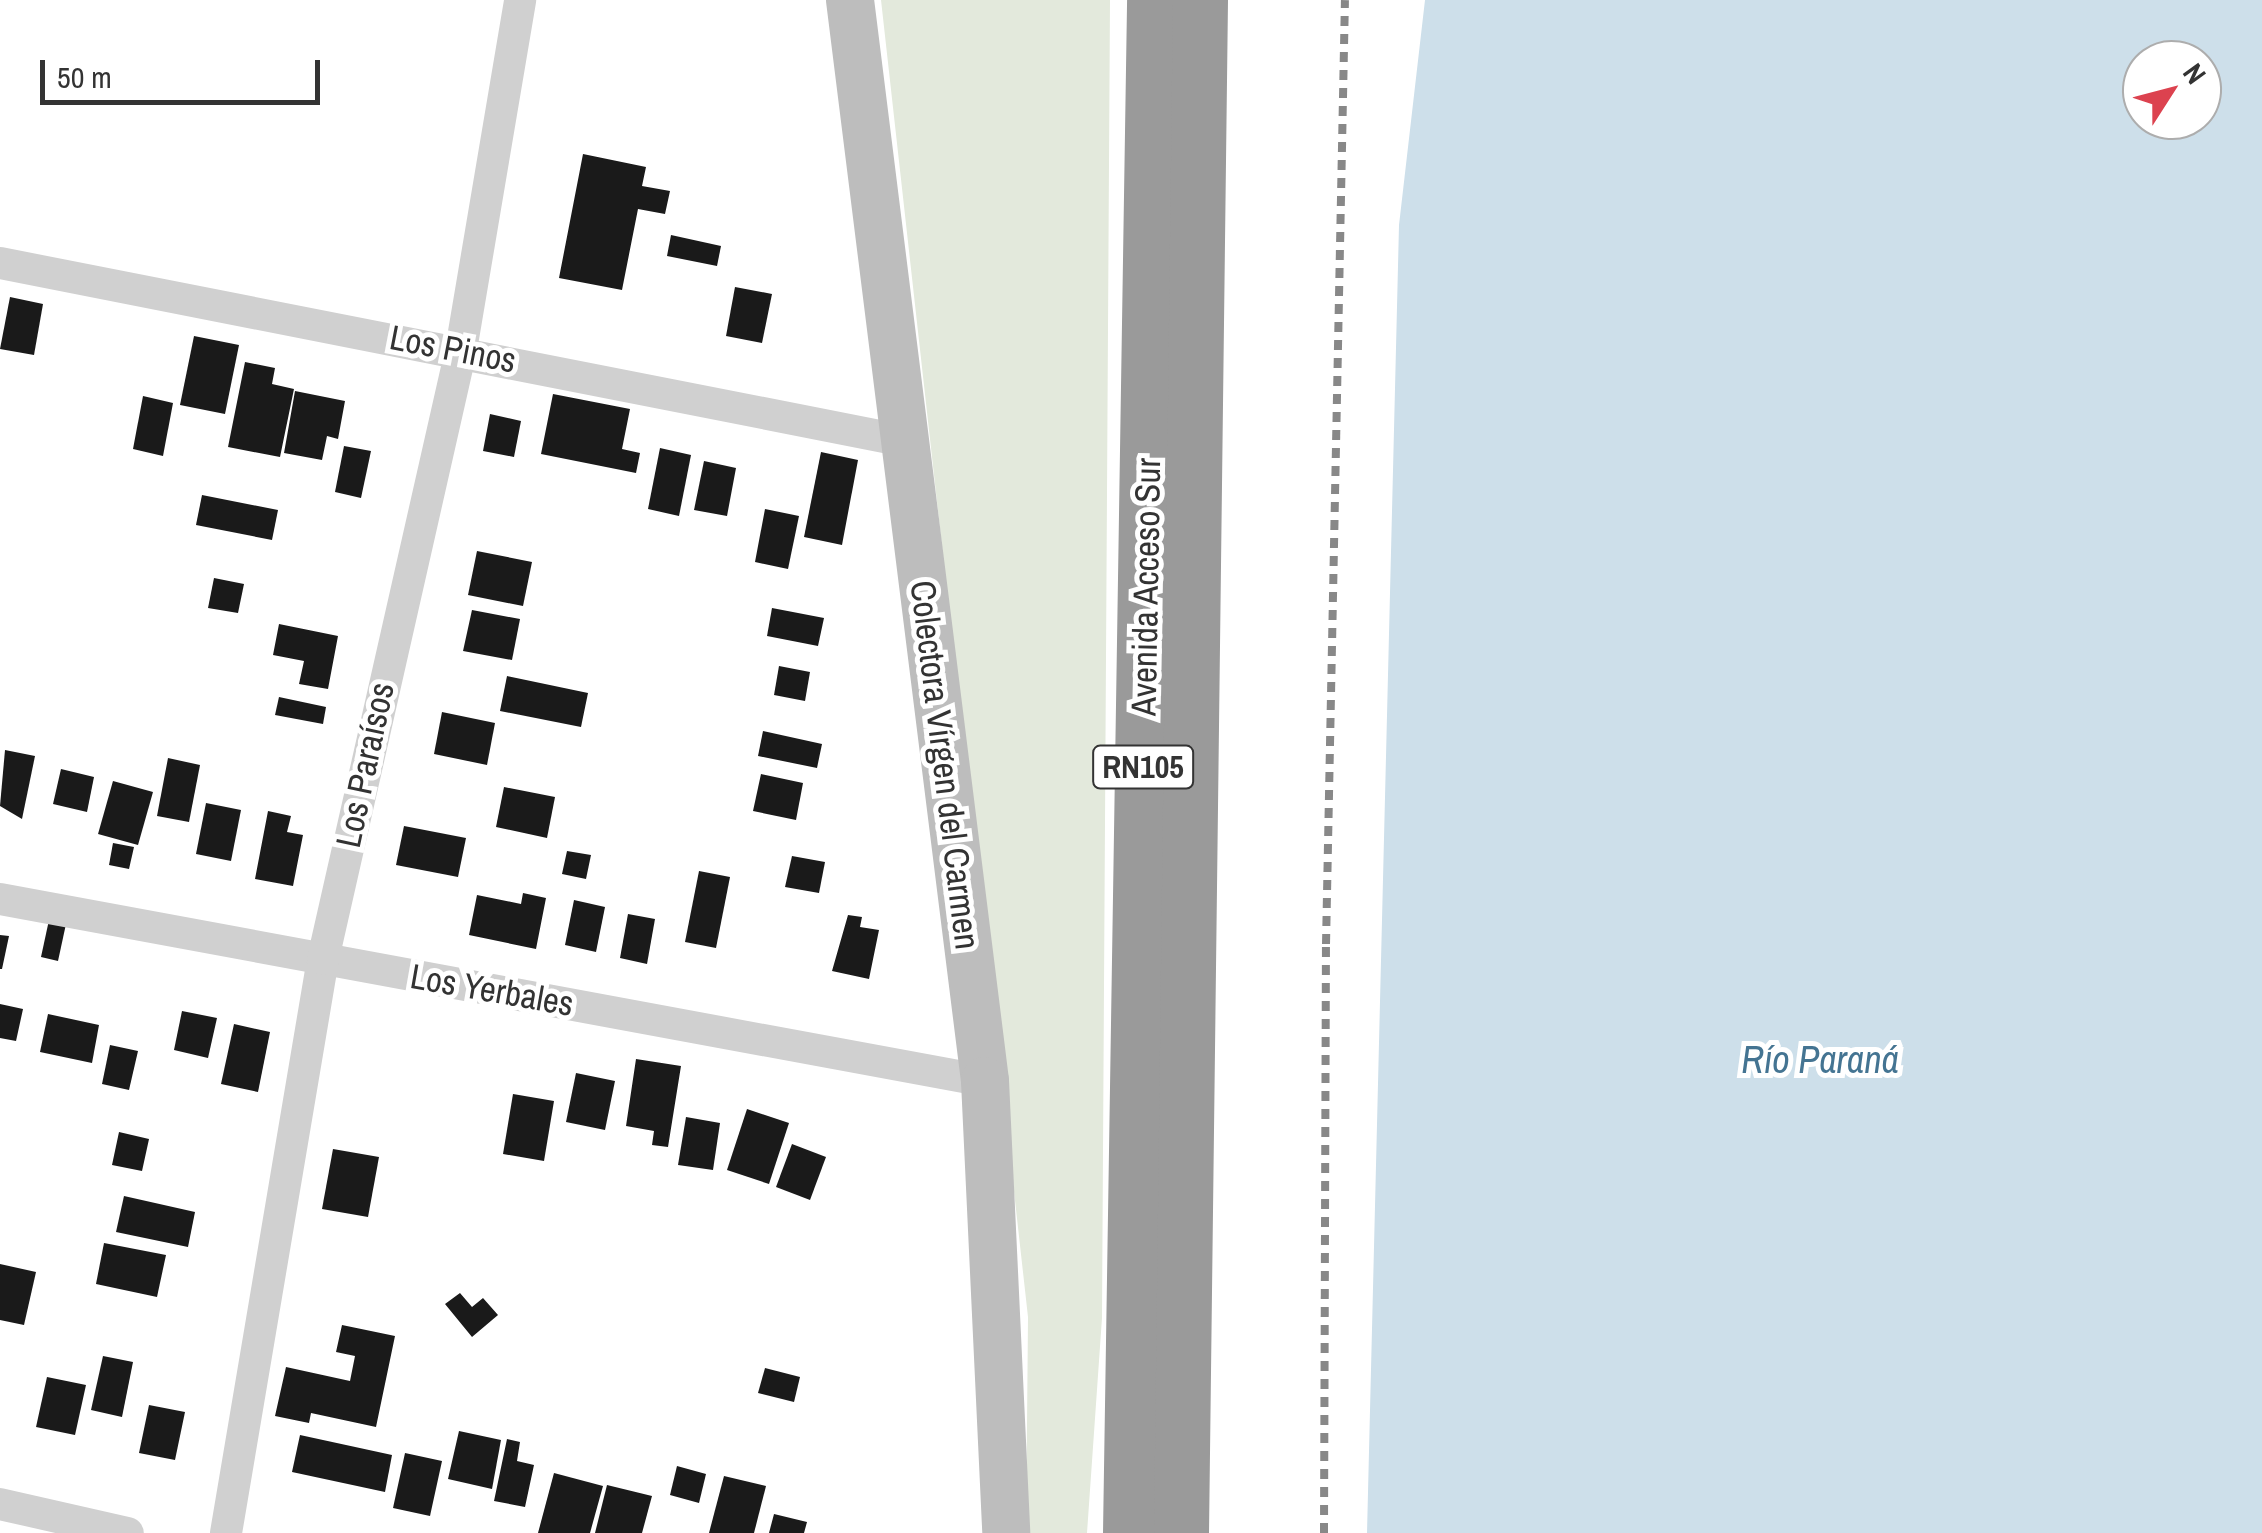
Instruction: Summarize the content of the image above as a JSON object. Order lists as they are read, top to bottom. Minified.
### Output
{"streets":{"highway":["Avenida Acceso Sur","RN105"],"main road":["Colectora Vírgen del Carmen"],"street":["Los Pinos","Los Paraísos","Los Yerbales"]},"crossings":[["Los Pinos","Los Paraísos"],["Los Pinos","Colectora Vírgen del Carmen"],["Los Paraísos","Los Yerbales"],["Colectora Vírgen del Carmen","Los Yerbales"]],"water":["Río Paraná"],"scale_bar":"50 m","north":"top right"}
